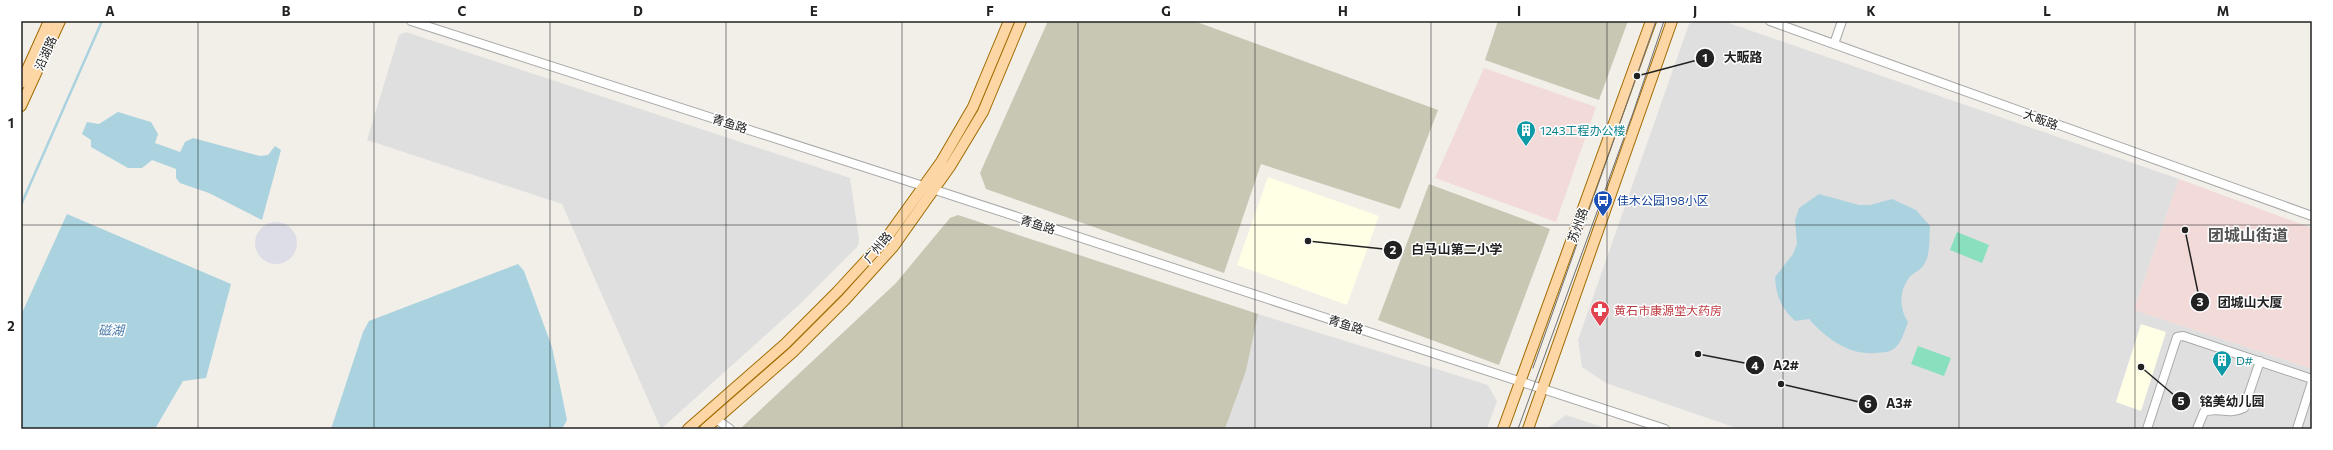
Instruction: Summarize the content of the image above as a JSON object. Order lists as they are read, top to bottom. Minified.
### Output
{"streets":{"main road":["沿湖路","苏州路","广州路"],"street":["大畈路","青鱼路"]},"crossings":[["青鱼路","苏州路"],["青鱼路","广州路"]],"districts":["团城山街道"],"water":["磁湖"],"places":{"other":["大畈路","团城山大厦","白马山第二小学","A2#","铭美幼儿园","A3#"],"building":["1243工程办公楼","D#"],"bus stop":["佳木公园198小区"],"pharmacy":["黄石市康源堂大药房"]},"grid":{"columns":["A","B","C","D","E","F","G","H","I","J","K","L","M"],"rows":["1","2"]}}
